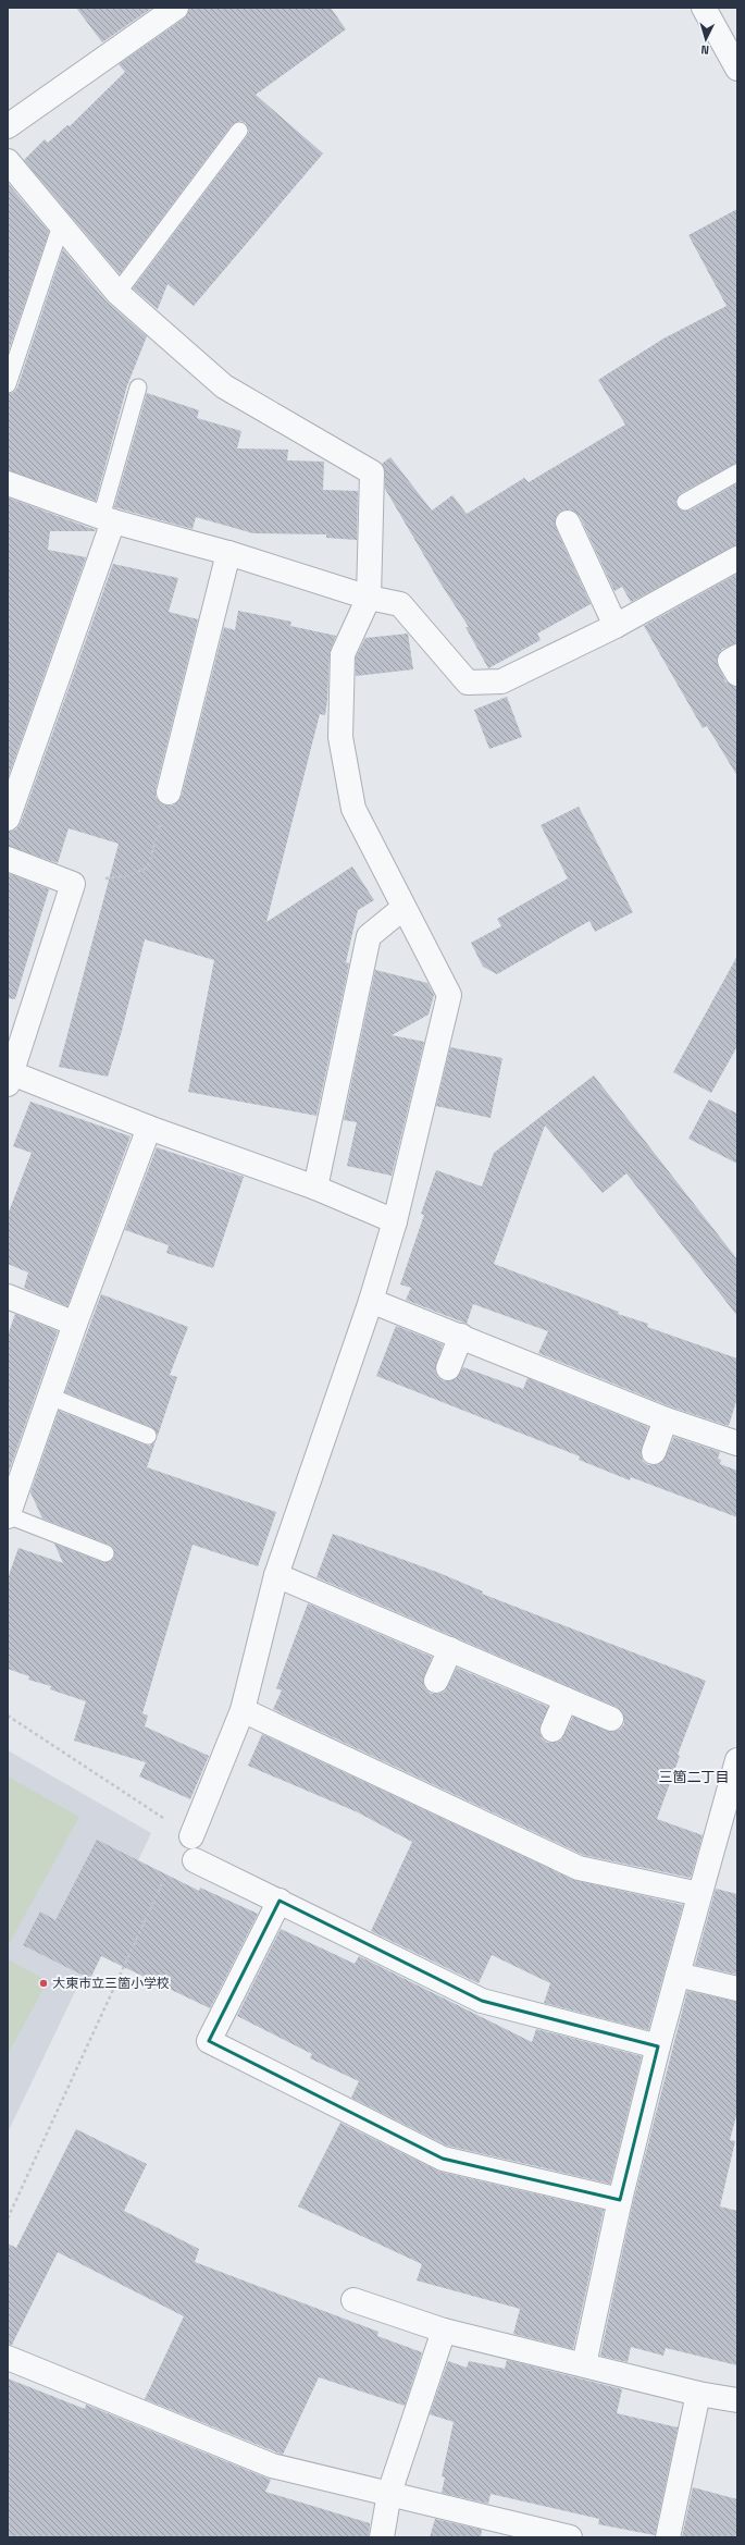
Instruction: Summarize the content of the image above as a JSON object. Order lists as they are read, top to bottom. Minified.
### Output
{"districts":["三箇二丁目"],"places":["大東市立三箇小学校"],"north":"bottom"}
